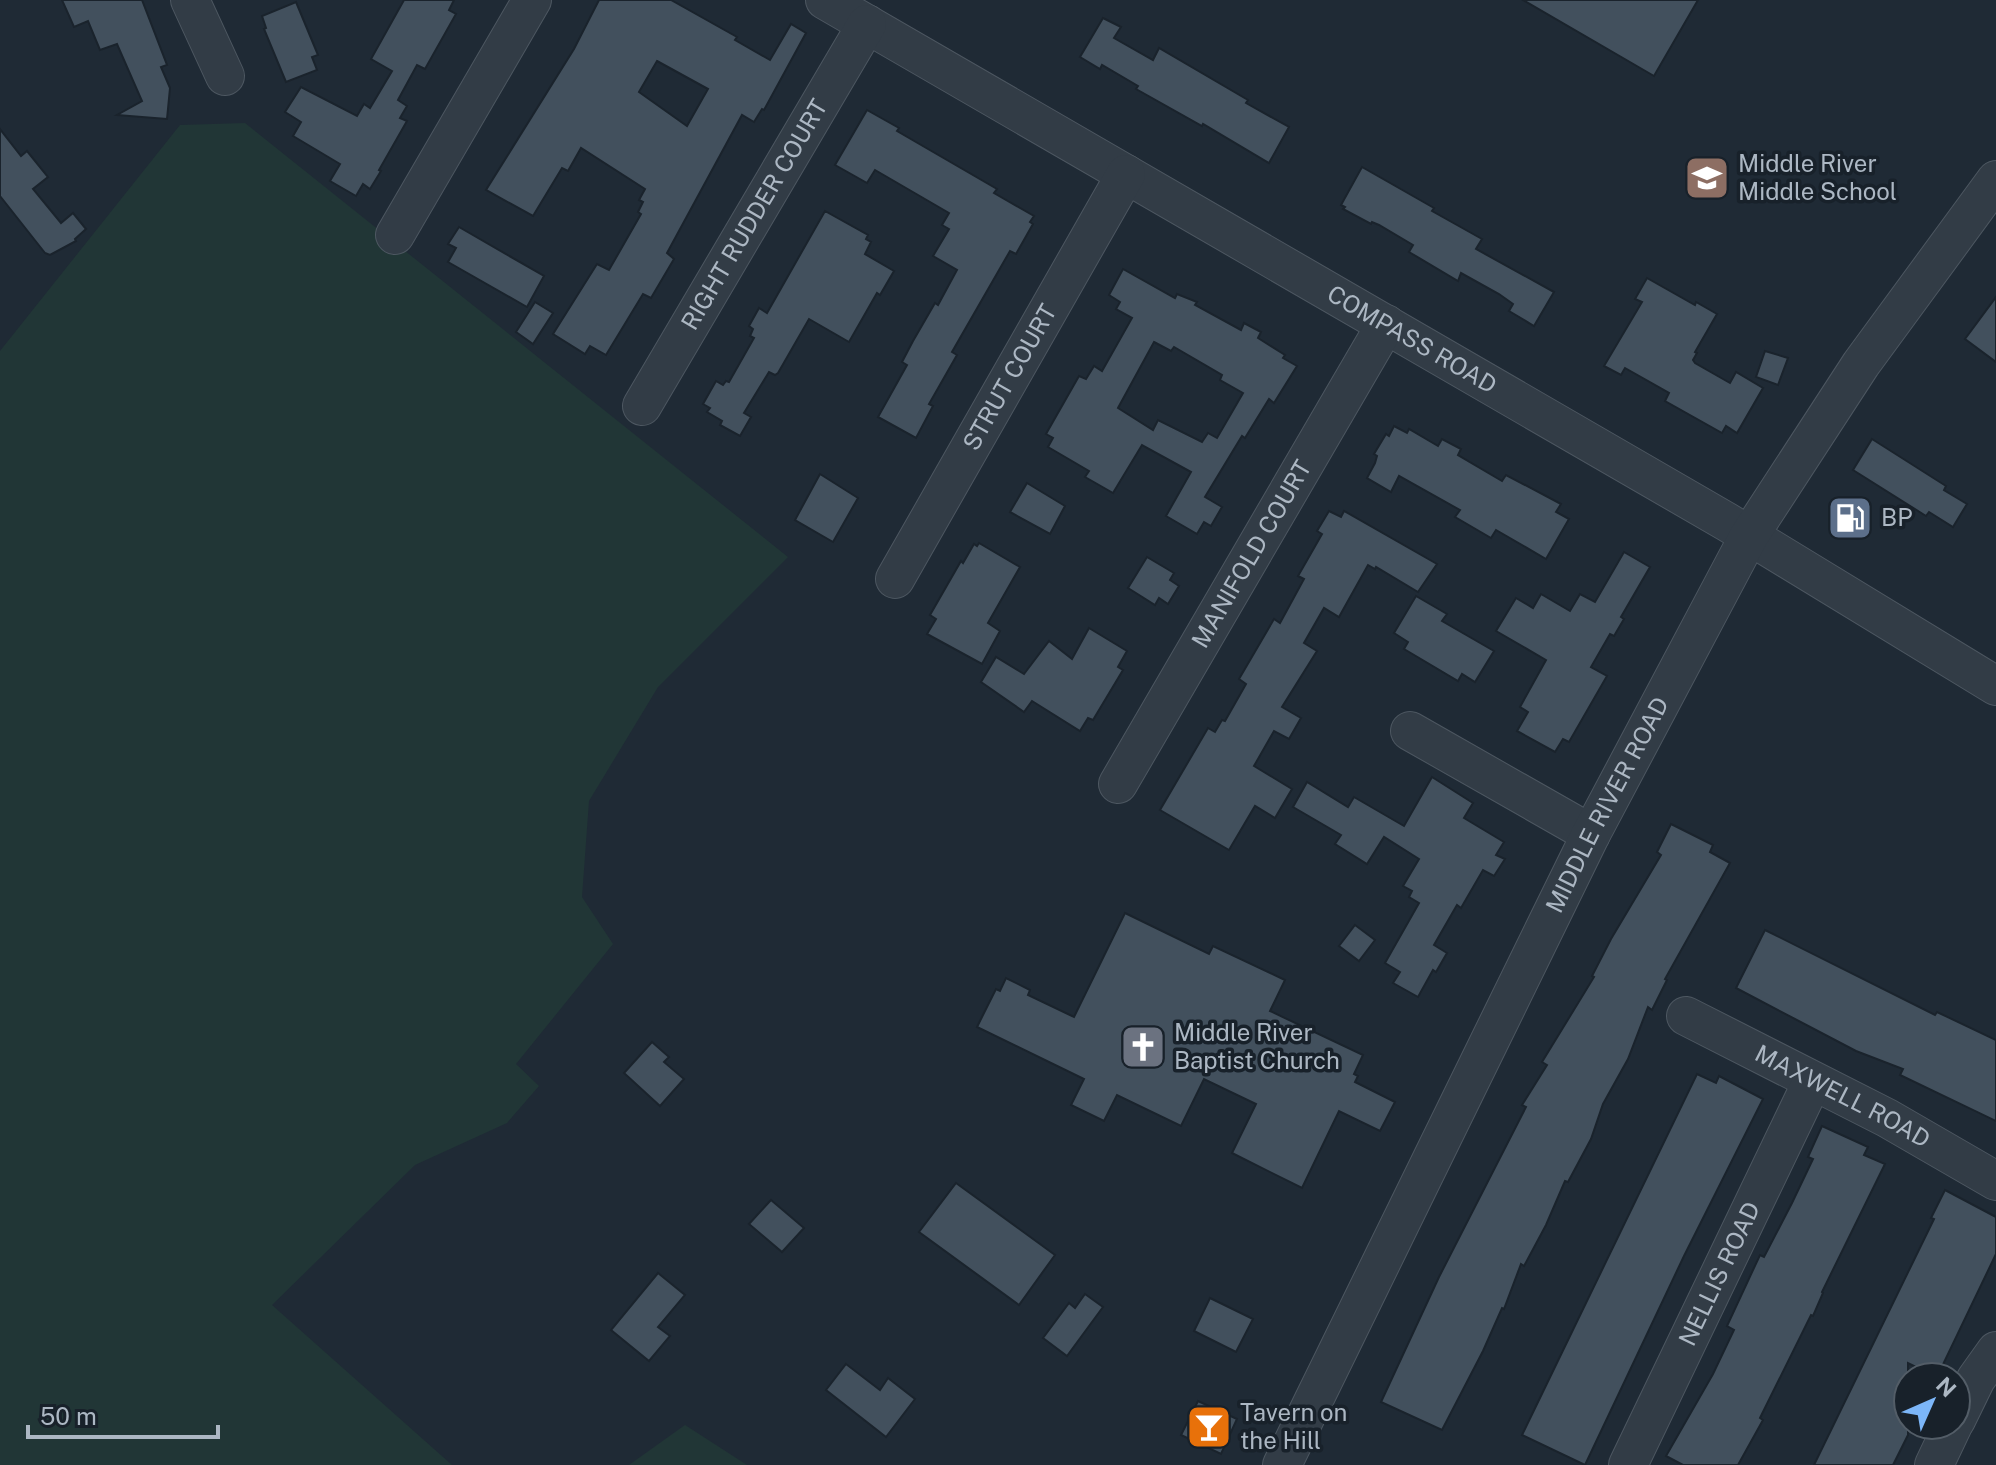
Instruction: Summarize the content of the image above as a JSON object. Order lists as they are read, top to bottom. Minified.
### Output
{"streets":{"street":["RIGHT RUDDER COURT","COMPASS ROAD","STRUT COURT","MANIFOLD COURT","MIDDLE RIVER ROAD","MAXWELL ROAD","NELLIS ROAD"]},"crossings":[["RIGHT RUDDER COURT","COMPASS ROAD"],["COMPASS ROAD","STRUT COURT"],["COMPASS ROAD","MANIFOLD COURT"],["COMPASS ROAD","MIDDLE RIVER ROAD"],["MAXWELL ROAD","NELLIS ROAD"]],"places":{"school or university":["Middle River Middle School"],"fuel station":["BP"],"church":["Middle River Baptist Church"],"bar":["Tavern on the Hill"]},"scale_bar":"50 m","north":"top right"}
